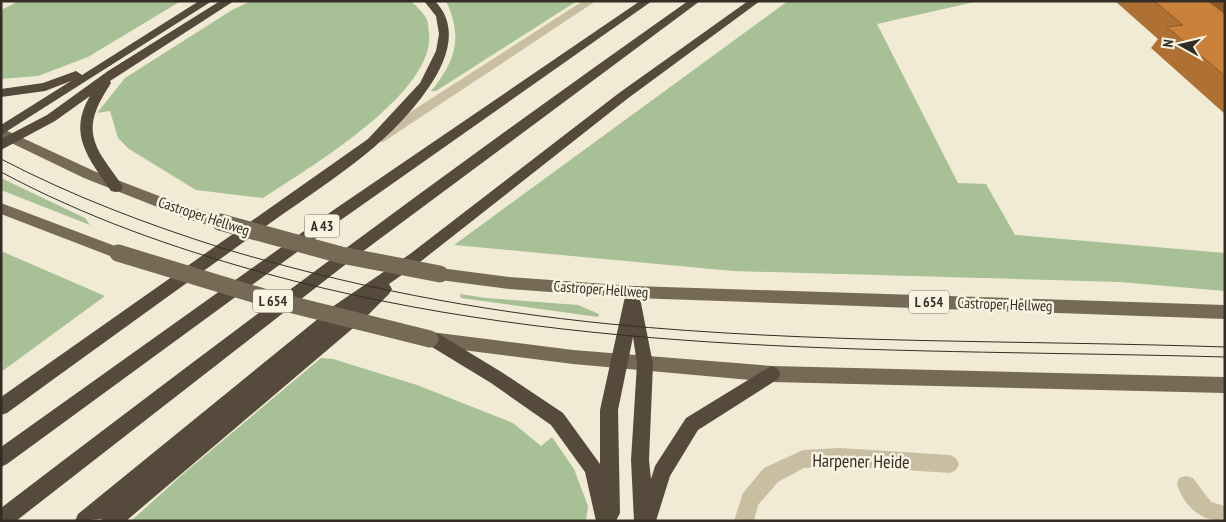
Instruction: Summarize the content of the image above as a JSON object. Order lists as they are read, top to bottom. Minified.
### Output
{"streets":{"highway":["A 43"],"main road":["Castroper Hellweg","L 654"],"street":["Harpener Heide"]},"north":"left"}
